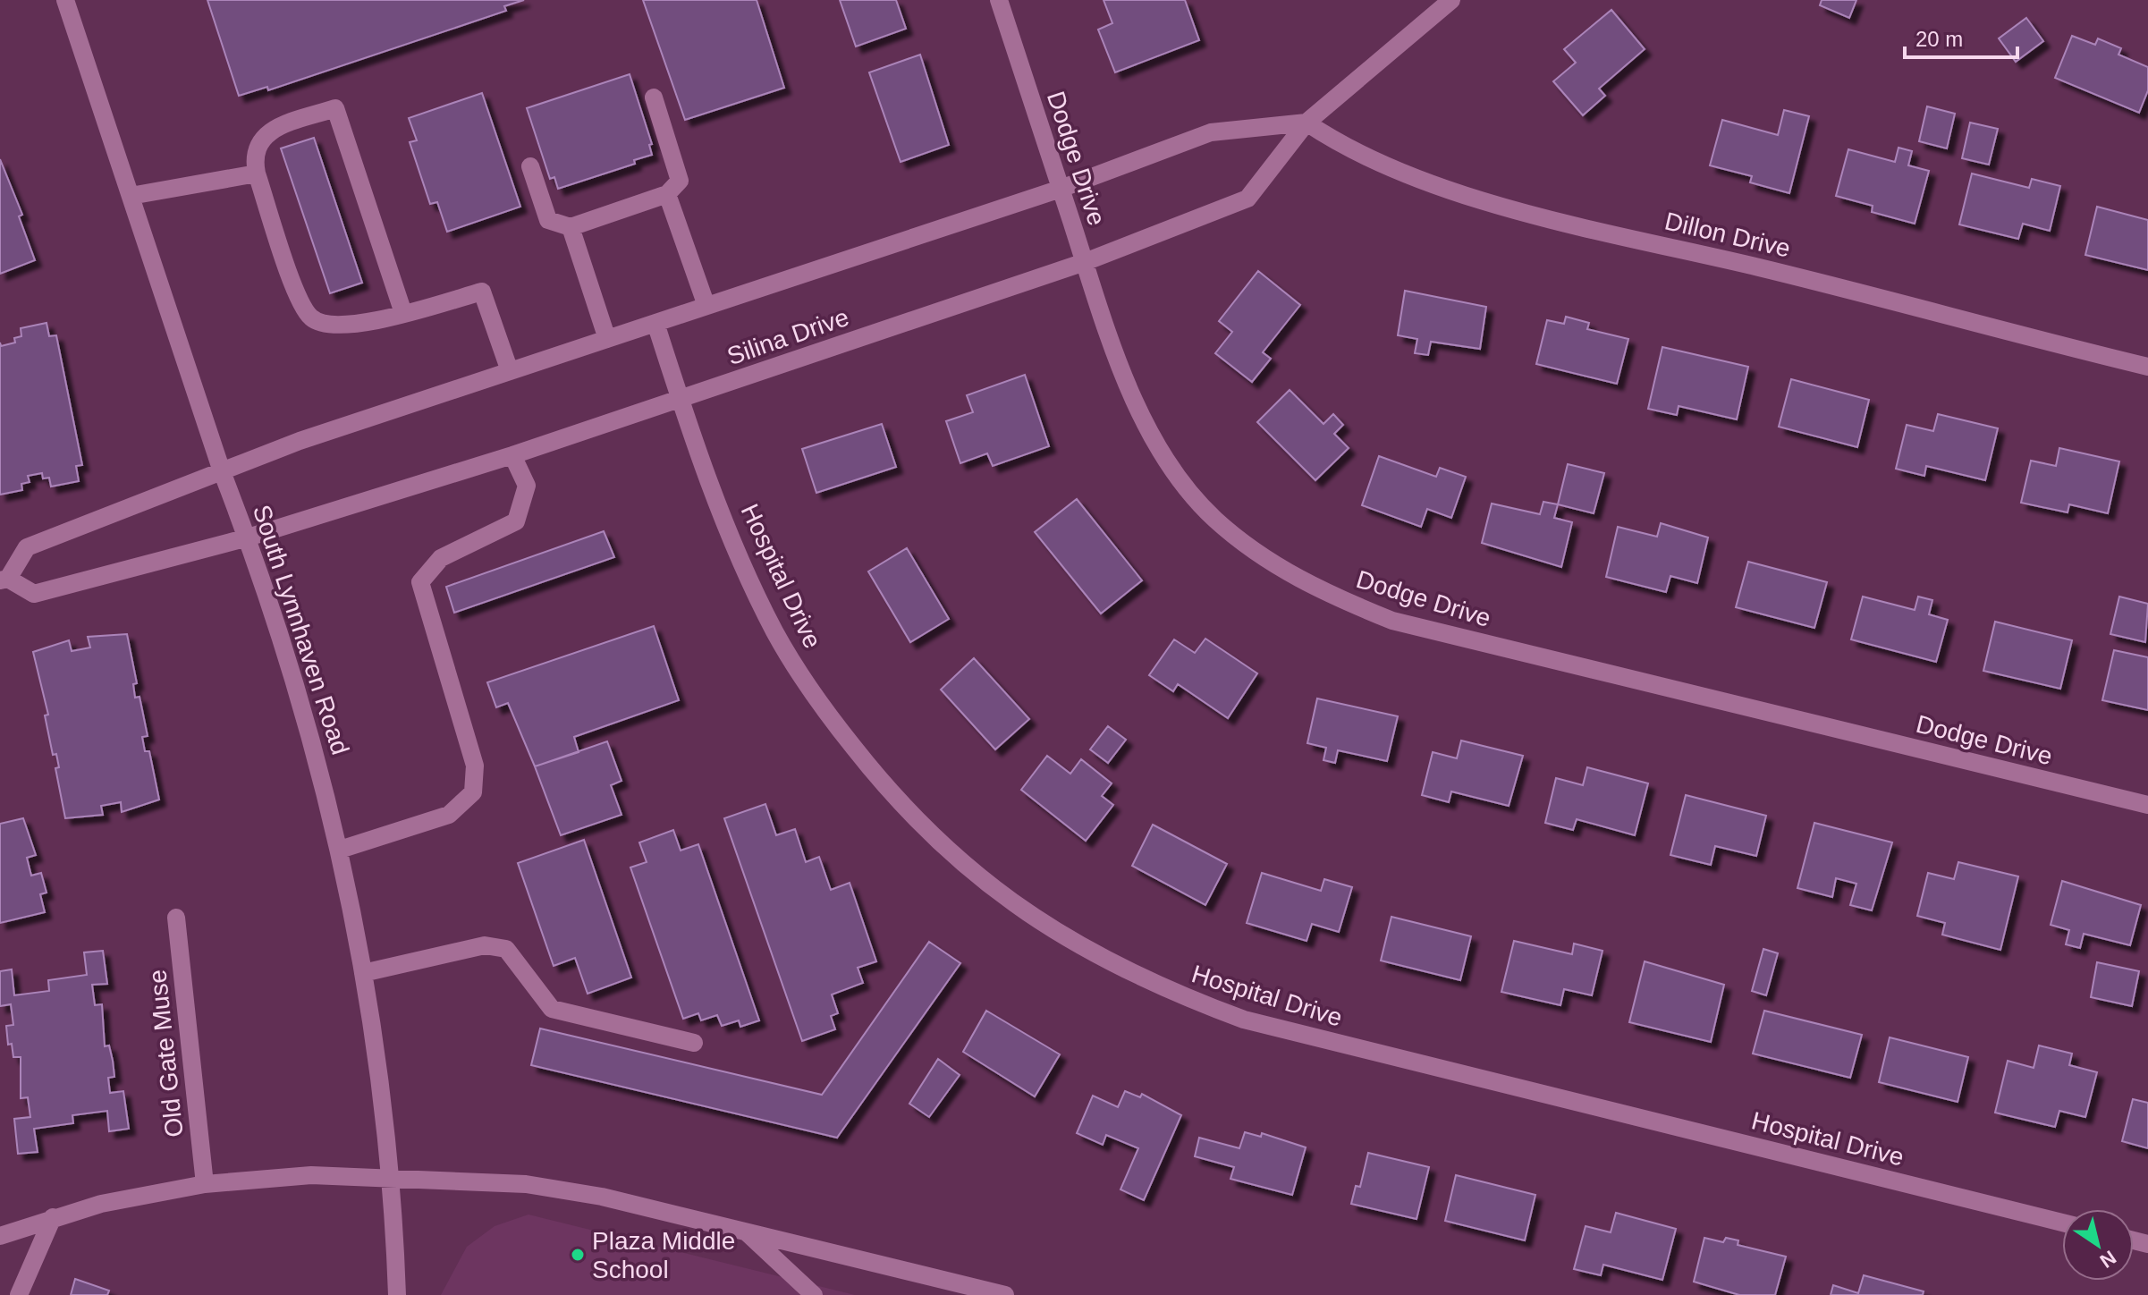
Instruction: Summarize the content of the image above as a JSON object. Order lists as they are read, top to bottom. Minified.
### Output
{"streets":{"street":["Dodge Drive","Dillon Drive","Silina Drive","Hospital Drive","South Lynnhaven Road","Old Gate Muse"]},"crossings":[["Dodge Drive","Silina Drive"],["Dillon Drive","Silina Drive"],["Silina Drive","Hospital Drive"],["Silina Drive","South Lynnhaven Road"]],"places":["Plaza Middle School"],"scale_bar":"20 m","north":"bottom right"}
